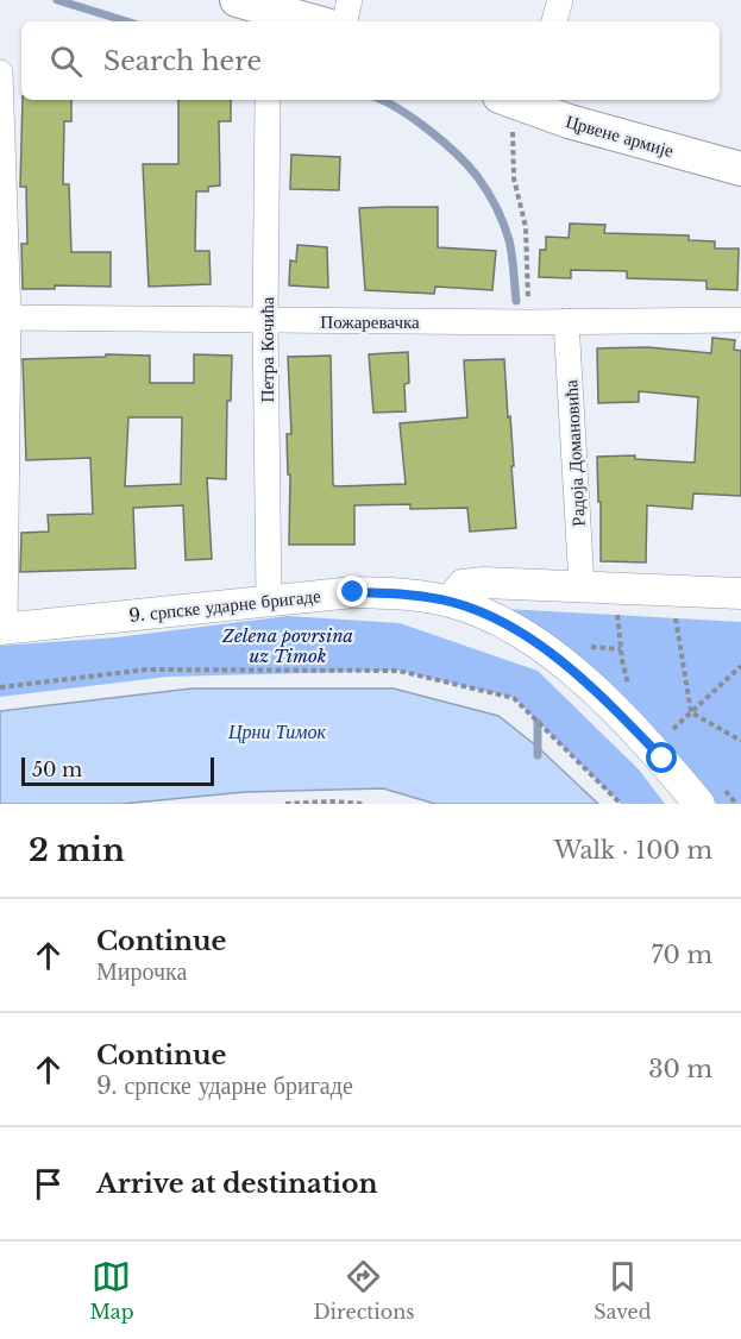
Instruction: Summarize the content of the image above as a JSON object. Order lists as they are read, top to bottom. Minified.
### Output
{"streets":{"main road":["Црвене армије"],"street":["Пожаревачка","Петра Кочића","Радоја Домановића","9. српске ударне бригаде"]},"crossings":[["Пожаревачка","Петра Кочића"],["Пожаревачка","Радоја Домановића"],["Петра Кочића","9. српске ударне бригаде"]],"water":["Црни Тимок"],"parks":["Zelena povrsina uz Timok"],"scale_bar":"50 m","page":{"search":"Search here","scale":"50 m","heading":["2 min","Walk · 100 m"],"list":[["Continue","Мирочка","70 m"],["Continue","9. српске ударне бригаде","30 m"],"Arrive at destination"],"nav":["Map","Directions","Saved"]}}
